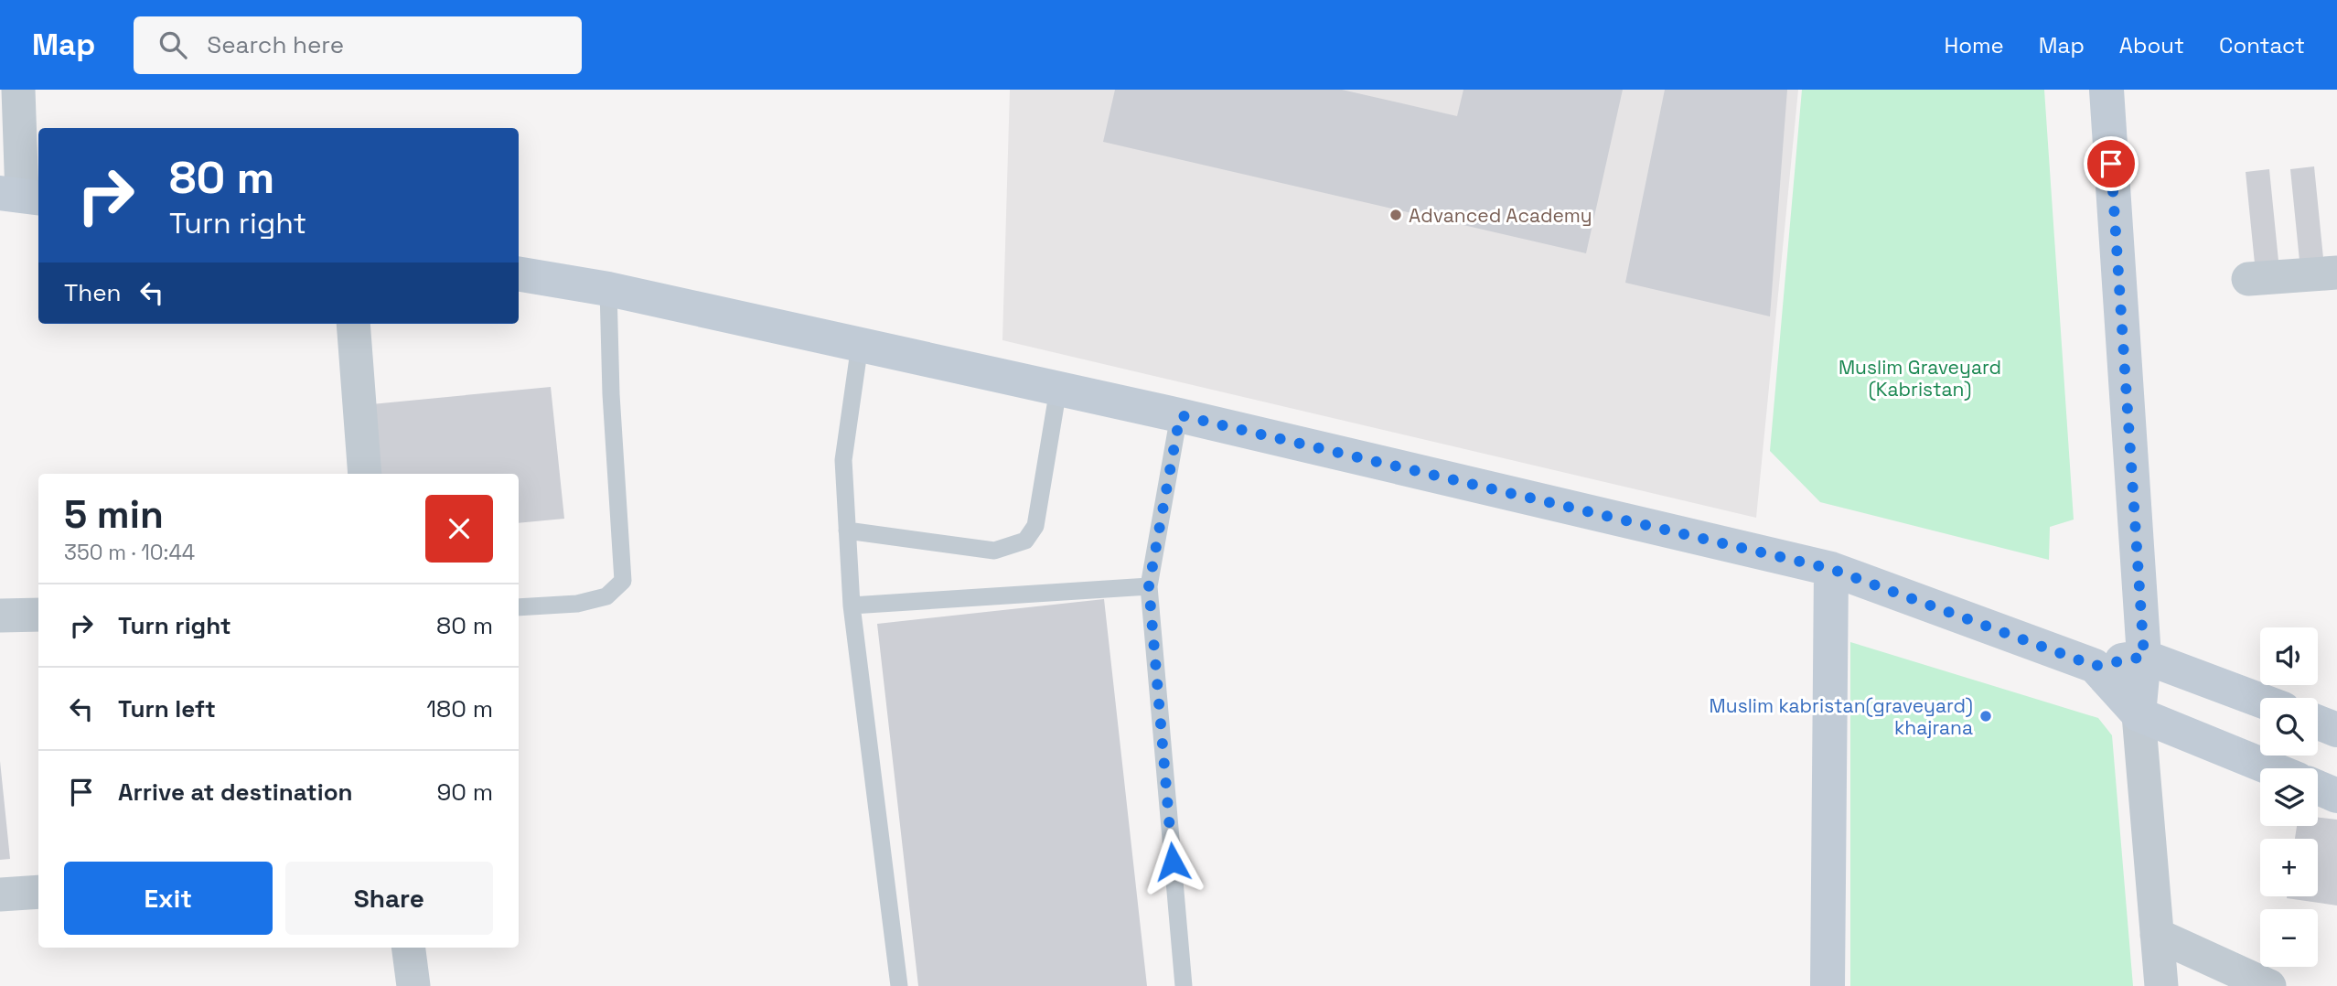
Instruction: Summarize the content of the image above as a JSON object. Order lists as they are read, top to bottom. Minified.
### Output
{"parks":["Muslim Graveyard (Kabristan)"],"places":["Advanced Academy","Muslim kabristan(graveyard) khajrana"],"page":{"header":"Map","search":"Search here","nav":["Home","Map","About","Contact"],"turn":["80 m","Turn right"],"then":"Then","heading":["5 min","350 m · 10:44"],"list":[{"name":"Turn right","value":"80 m"},{"name":"Turn left","value":"180 m"},{"name":"Arrive at destination","value":"90 m"}],"map_buttons":["+","−"],"buttons":["Exit","Share"]}}
